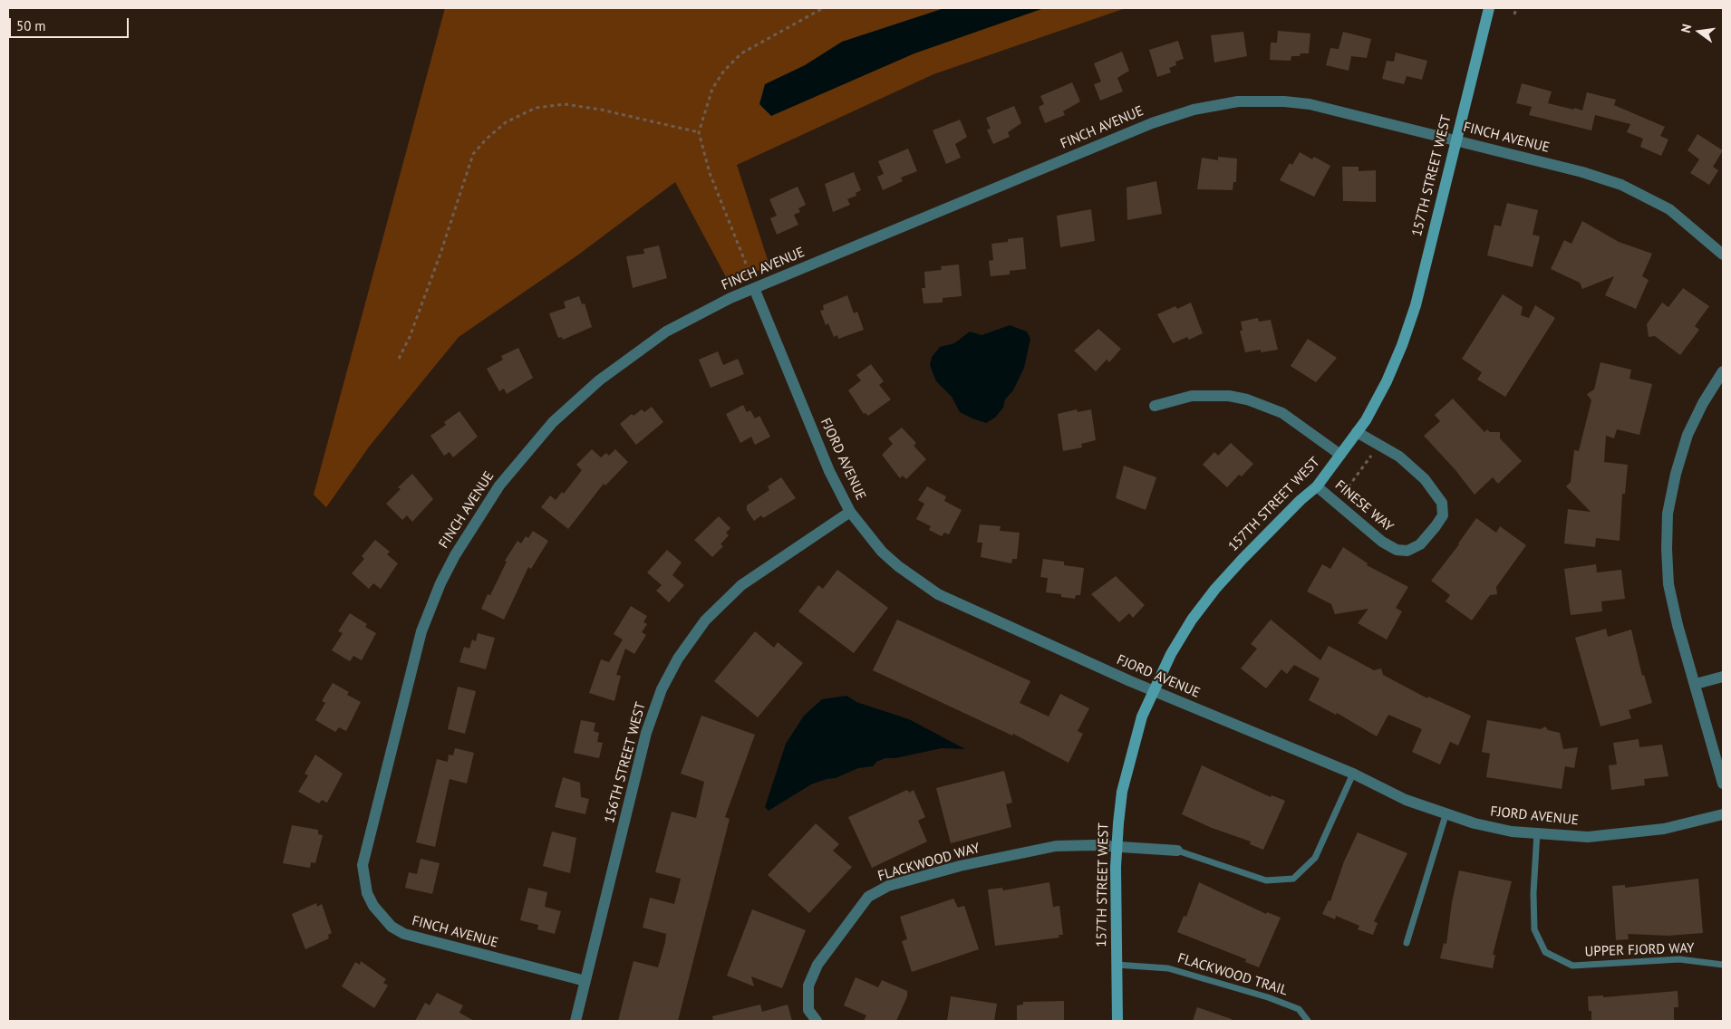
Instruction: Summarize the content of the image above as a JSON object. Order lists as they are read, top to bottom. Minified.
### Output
{"streets":{"street":["FINCH AVENUE","157TH STREET WEST","FJORD AVENUE","FINESE WAY","156TH STREET WEST","FLACKWOOD WAY"],"lane":["UPPER FJORD WAY","FLACKWOOD TRAIL"]},"crossings":[["FINCH AVENUE","157TH STREET WEST"],["FINCH AVENUE","FJORD AVENUE"],["FINCH AVENUE","156TH STREET WEST"],["157TH STREET WEST","FJORD AVENUE"],["157TH STREET WEST","FINESE WAY"],["157TH STREET WEST","FLACKWOOD WAY"],["157TH STREET WEST","FLACKWOOD TRAIL"],["FJORD AVENUE","156TH STREET WEST"],["FJORD AVENUE","UPPER FJORD WAY"]],"scale_bar":"50 m","north":"left"}
